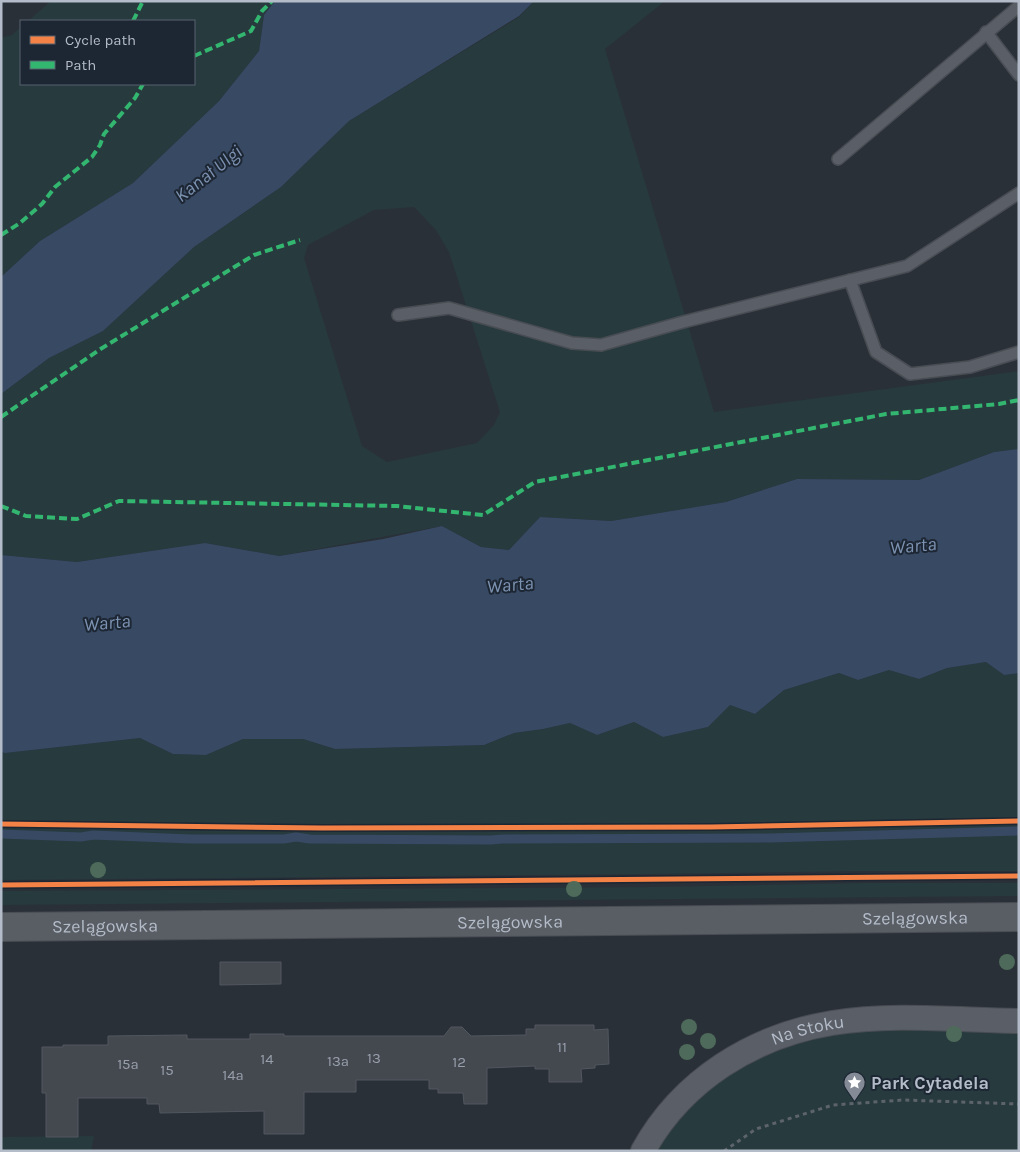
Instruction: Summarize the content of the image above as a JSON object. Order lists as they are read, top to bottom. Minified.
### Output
{"streets":{"street":["Szelągowska","Na Stoku"]},"water":["Kanał Ulgi","Warta"],"places":{"place":["Park Cytadela"]},"house_numbers":["11","13","14","13a","12","15a","15","14a"],"legend":["Cycle path","Path"]}
